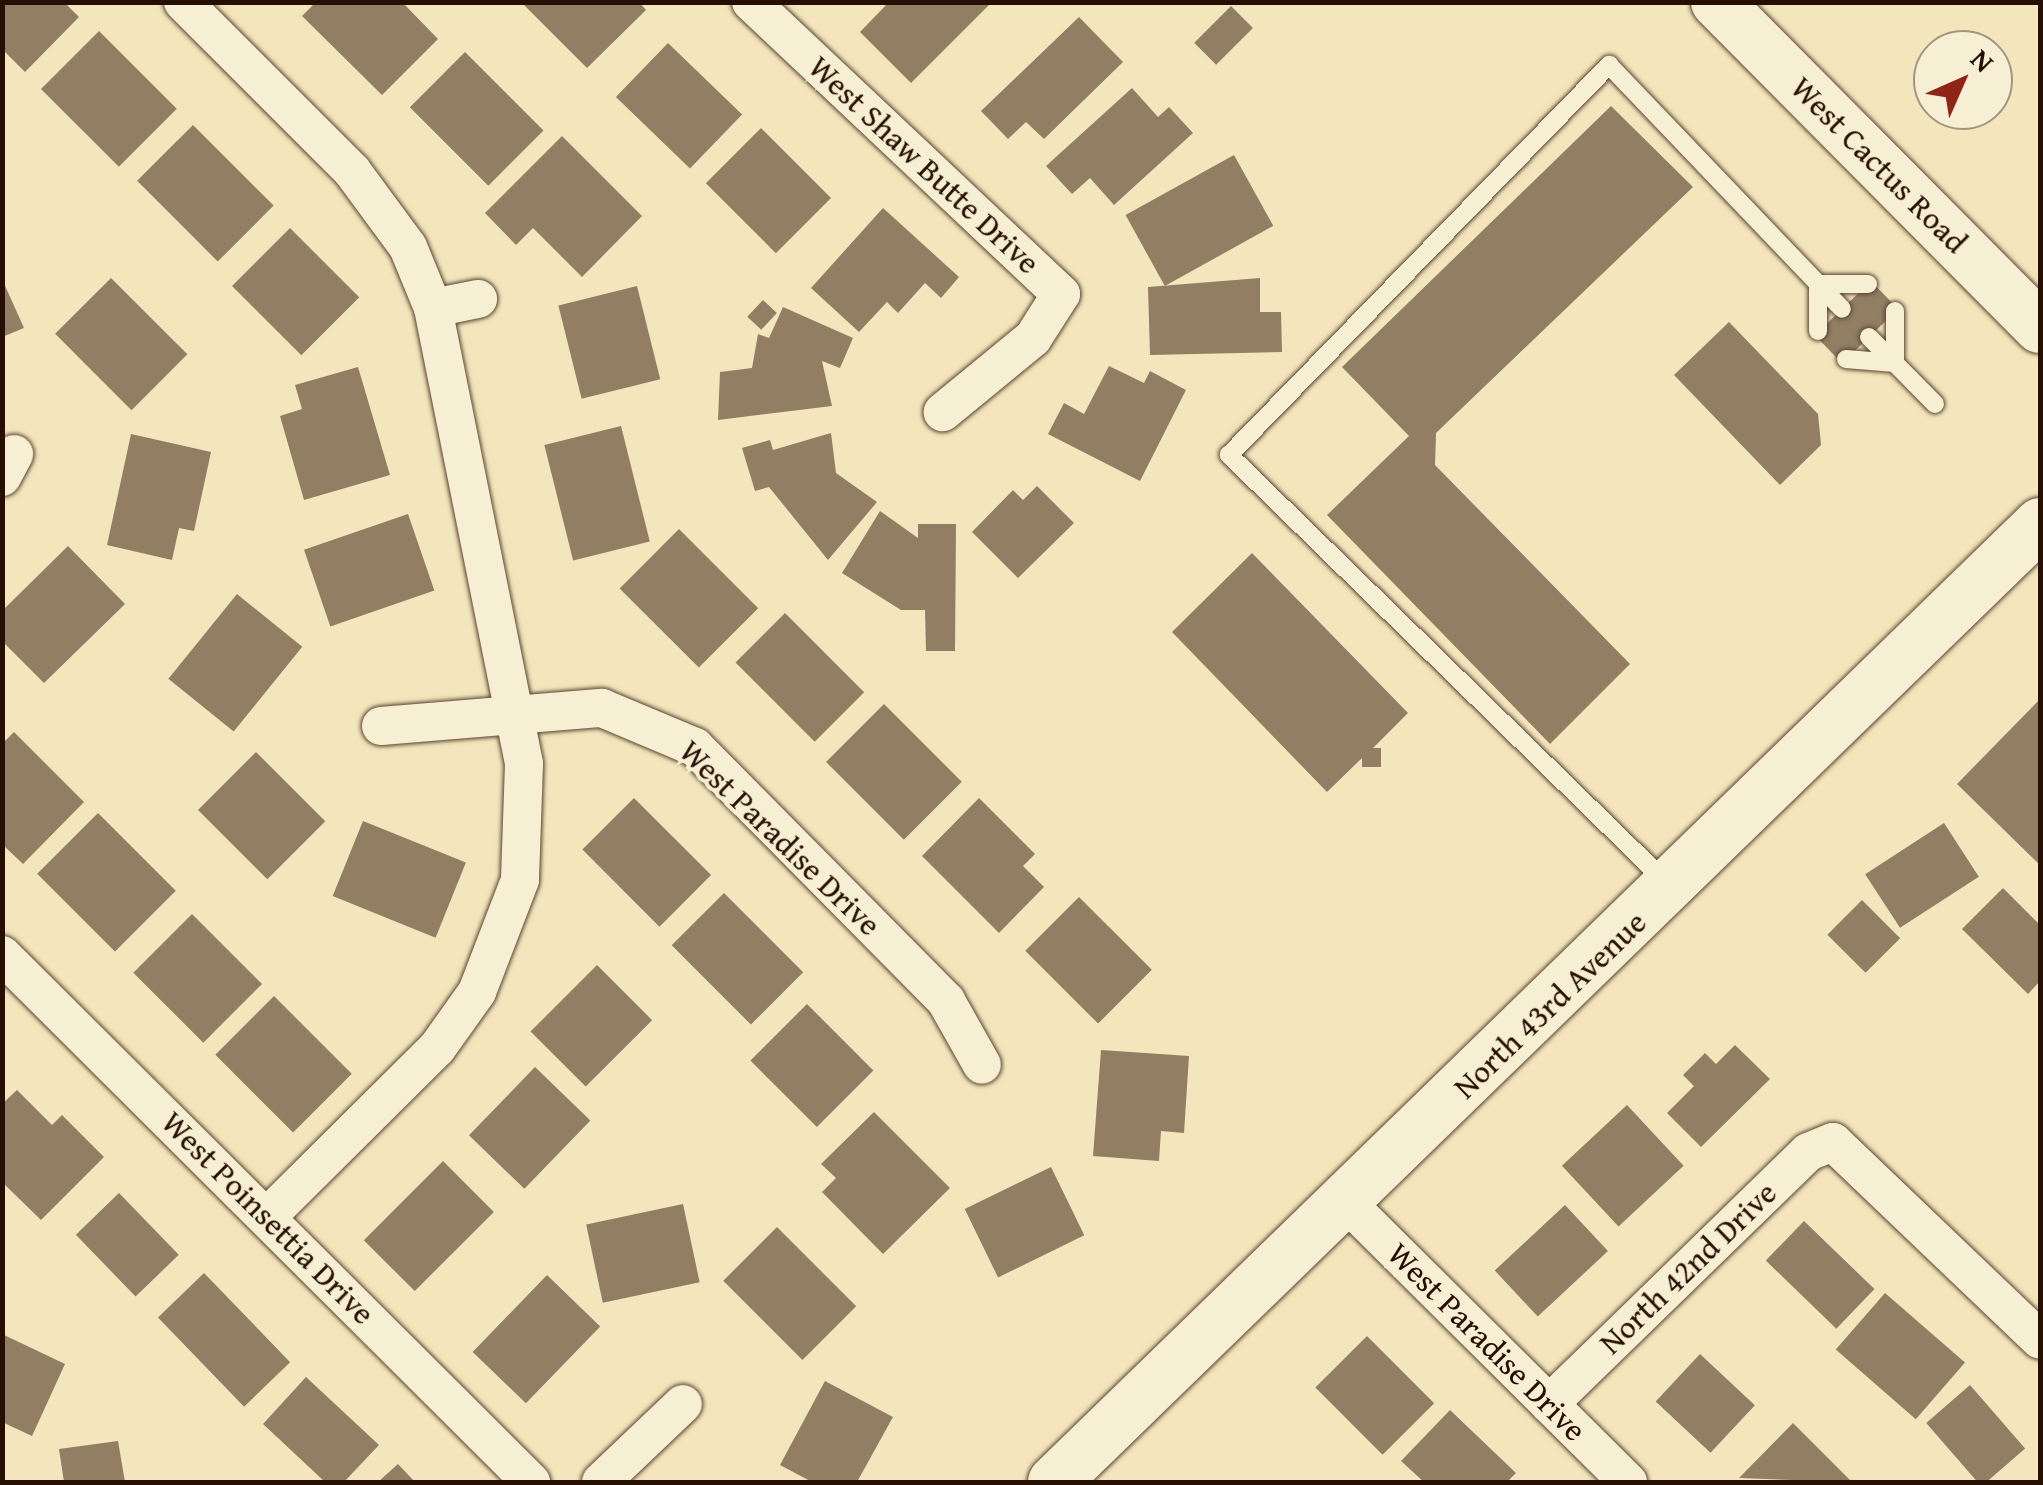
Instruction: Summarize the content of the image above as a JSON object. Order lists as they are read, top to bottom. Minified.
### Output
{"streets":{"main road":["West Cactus Road","North 43rd Avenue"],"street":["West Shaw Butte Drive","West Paradise Drive","West Poinsettia Drive","North 42nd Drive"]},"crossings":[["West Paradise Drive","North 43rd Avenue"],["West Paradise Drive","North 42nd Drive"]],"north":"top right"}
